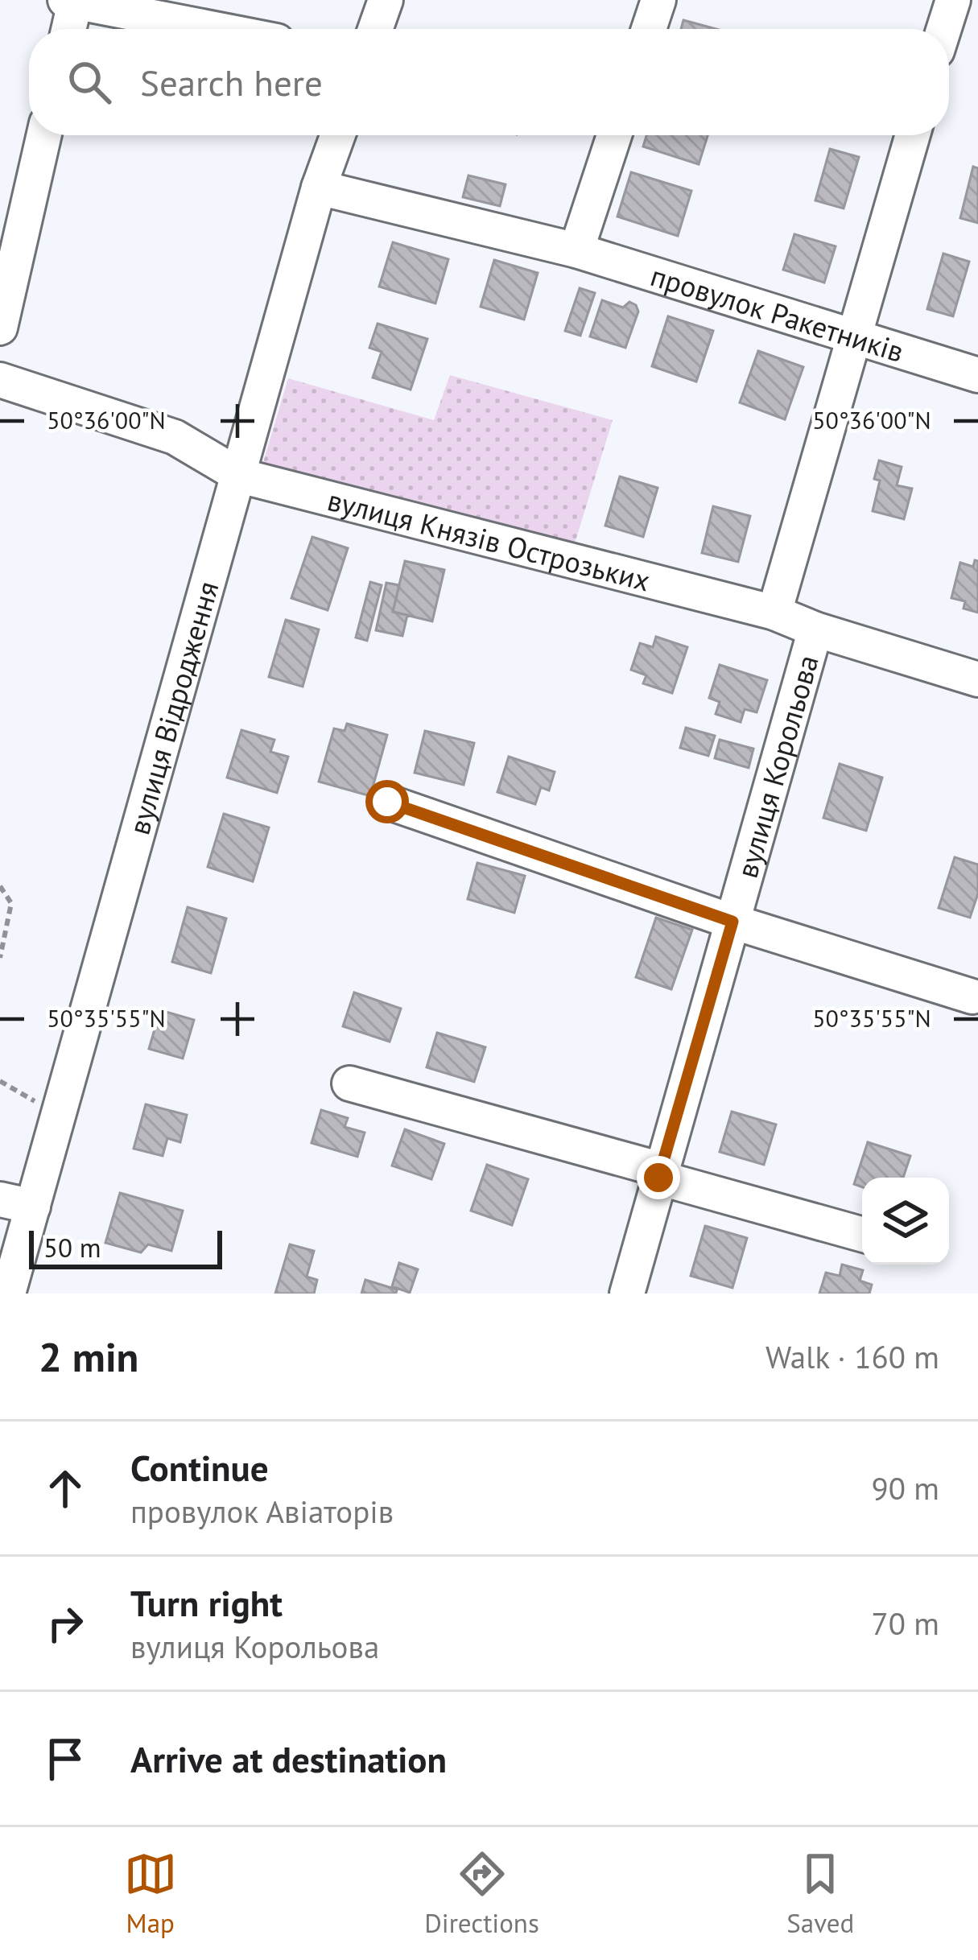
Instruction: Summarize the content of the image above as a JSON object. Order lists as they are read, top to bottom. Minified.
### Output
{"streets":{"street":["провулок Ракетників","вулиця Князів Острозьких","вулиця Відродження","вулиця Корольова"]},"crossings":[["провулок Ракетників","вулиця Відродження"],["провулок Ракетників","вулиця Корольова"],["вулиця Князів Острозьких","вулиця Відродження"],["вулиця Князів Острозьких","вулиця Корольова"]],"scale_bar":"50 m","page":{"search":"Search here","scale":"50 m","heading":["2 min","Walk · 160 m"],"list":[["Continue","провулок Авіаторів","90 m"],["Turn right","вулиця Корольова","70 m"],"Arrive at destination"],"nav":["Map","Directions","Saved"]},"coordinates":["50°36'00\"N","50°35'55\"N"]}
